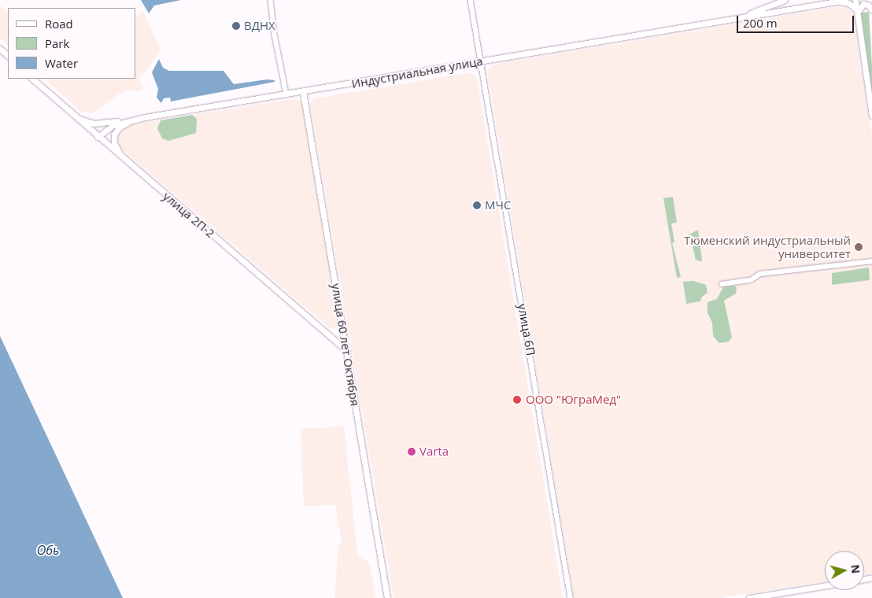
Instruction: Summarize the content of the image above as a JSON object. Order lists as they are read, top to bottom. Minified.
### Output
{"streets":{"main road":["Индустриальная улица","улица 2П-2","улица 60 лет Октября"],"street":["улица 6П"]},"crossings":[["Индустриальная улица","улица 2П-2"],["Индустриальная улица","улица 6П"],["Индустриальная улица","улица 60 лет Октября"],["улица 2П-2","улица 60 лет Октября"]],"water":["Обь"],"places":["ВДНХ","МЧС","Тюменский индустриальный университет","ООО \"ЮграМед\"","Varta"],"legend":["Road","Park","Water"],"scale_bar":"200 m","north":"right"}
